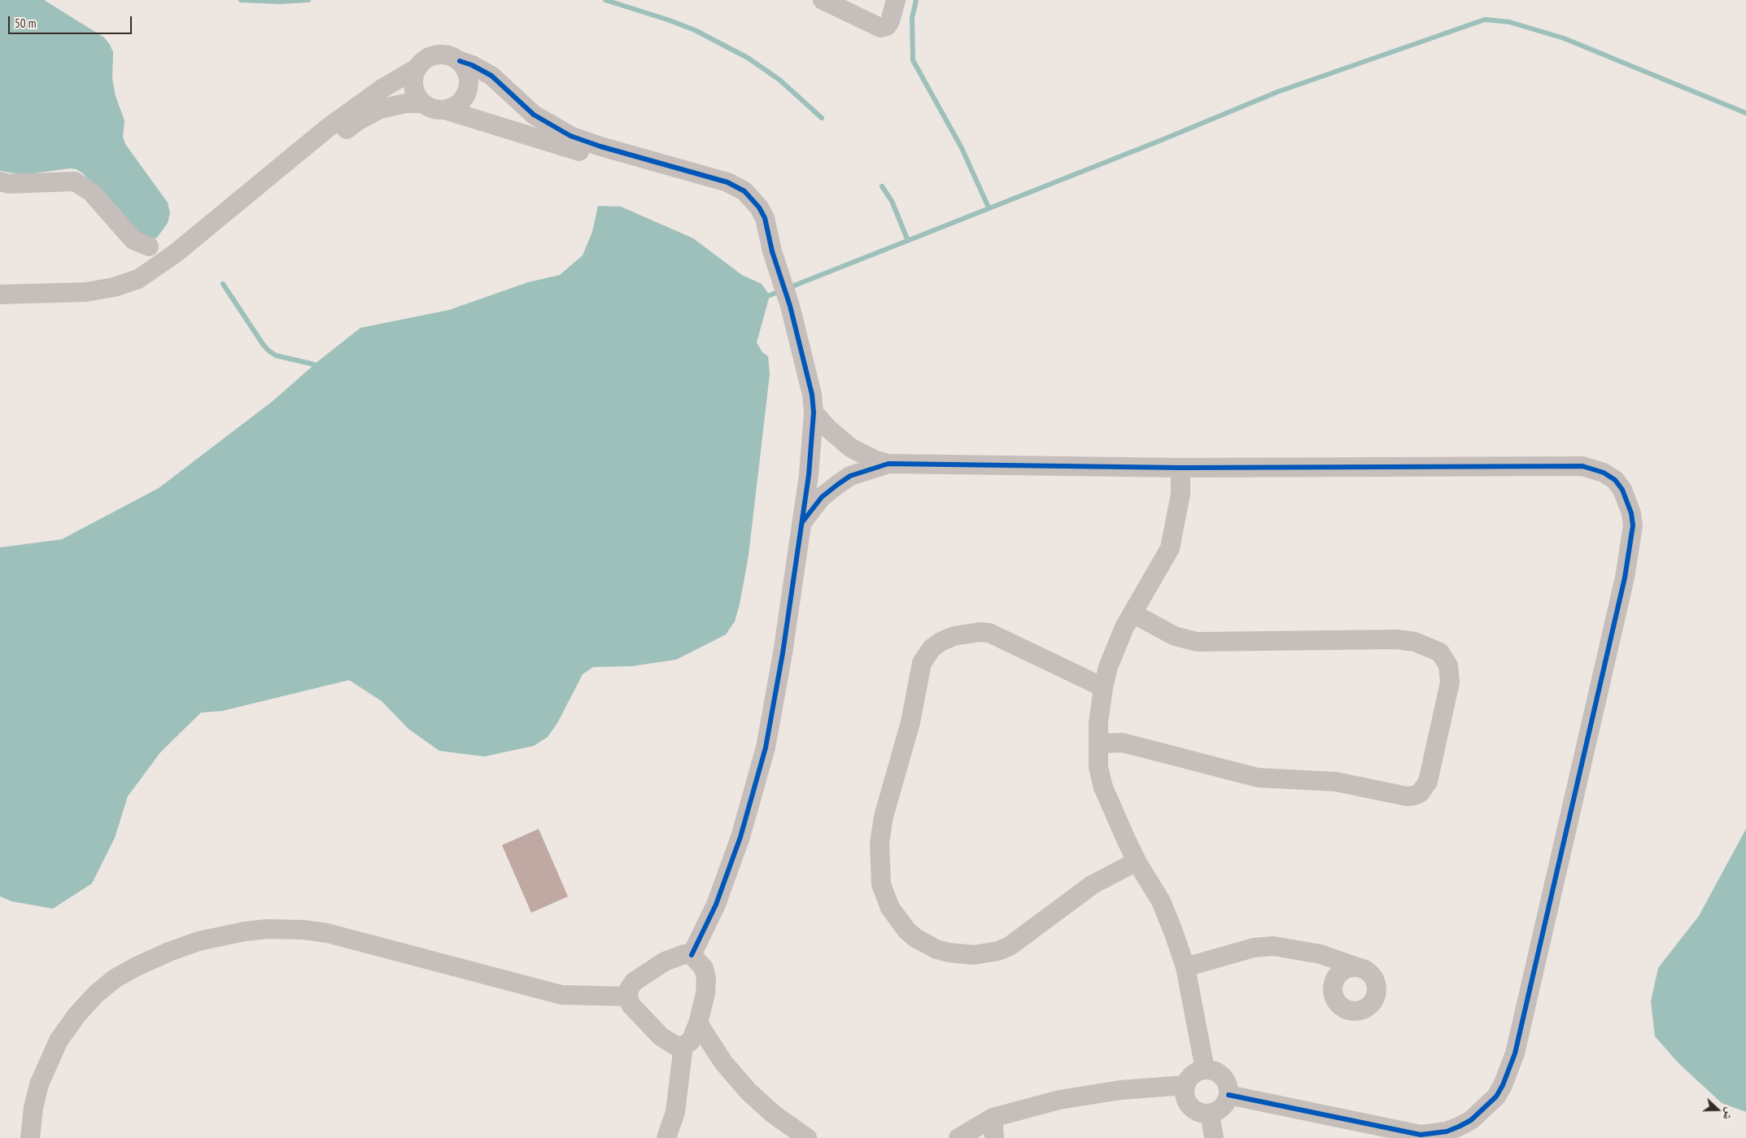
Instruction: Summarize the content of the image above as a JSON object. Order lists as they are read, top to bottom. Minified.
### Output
{"scale_bar":"50 m","north":"right"}
